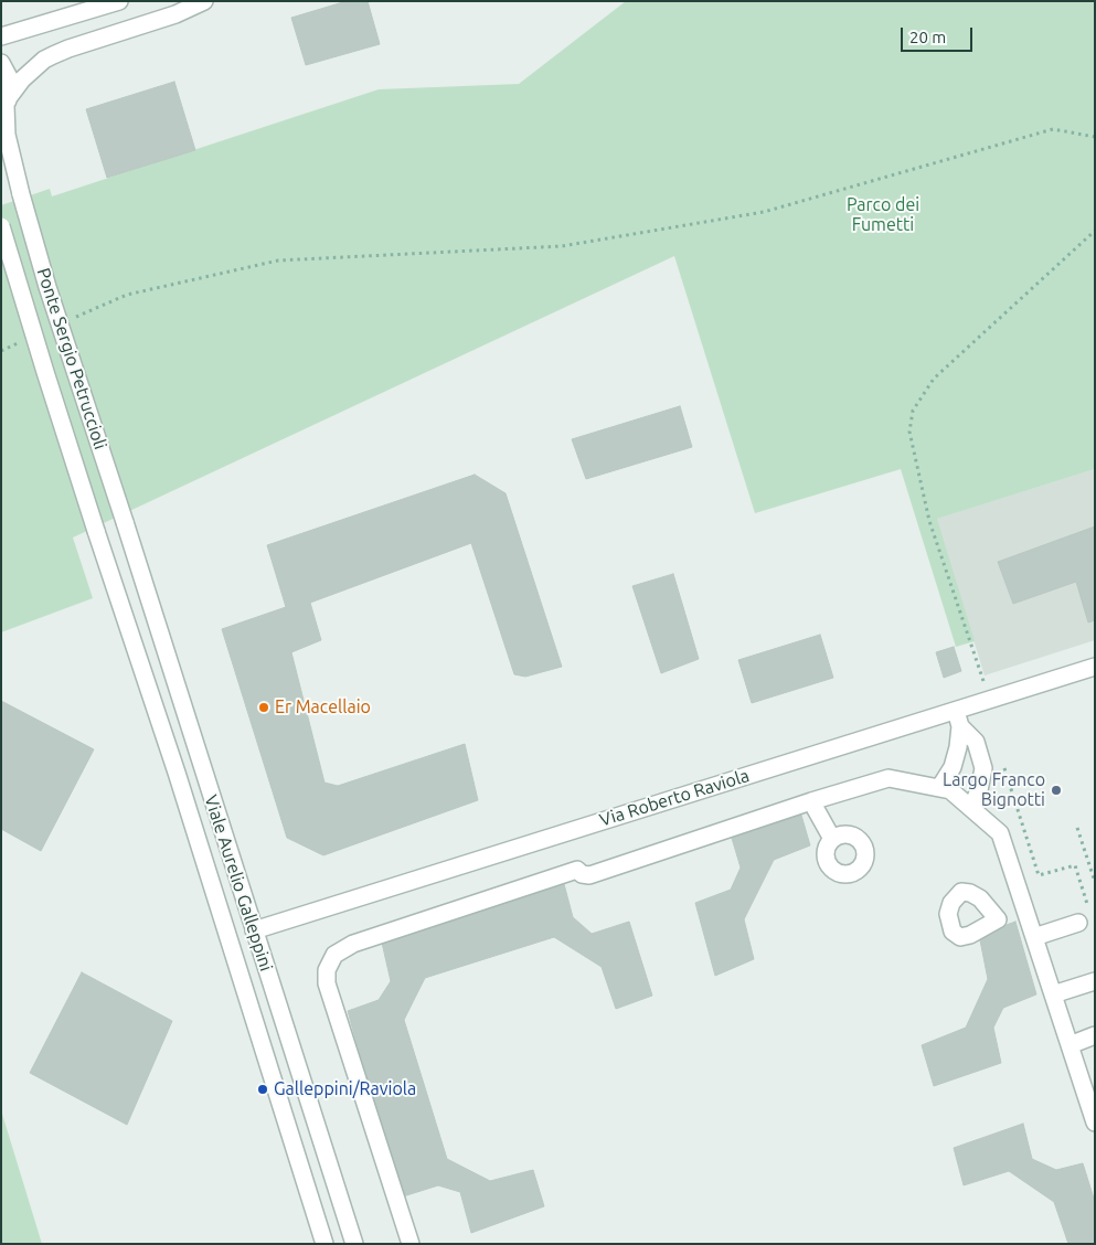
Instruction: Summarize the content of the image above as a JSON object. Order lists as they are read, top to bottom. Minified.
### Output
{"streets":{"street":["Ponte Sergio Petruccioli","Via Roberto Raviola","Viale Aurelio Galleppini"]},"crossings":[["Ponte Sergio Petruccioli","Viale Aurelio Galleppini"],["Via Roberto Raviola","Viale Aurelio Galleppini"]],"parks":["Parco dei Fumetti"],"places":["Er Macellaio","Largo Franco Bignotti","Galleppini/Raviola"],"scale_bar":"20 m"}
